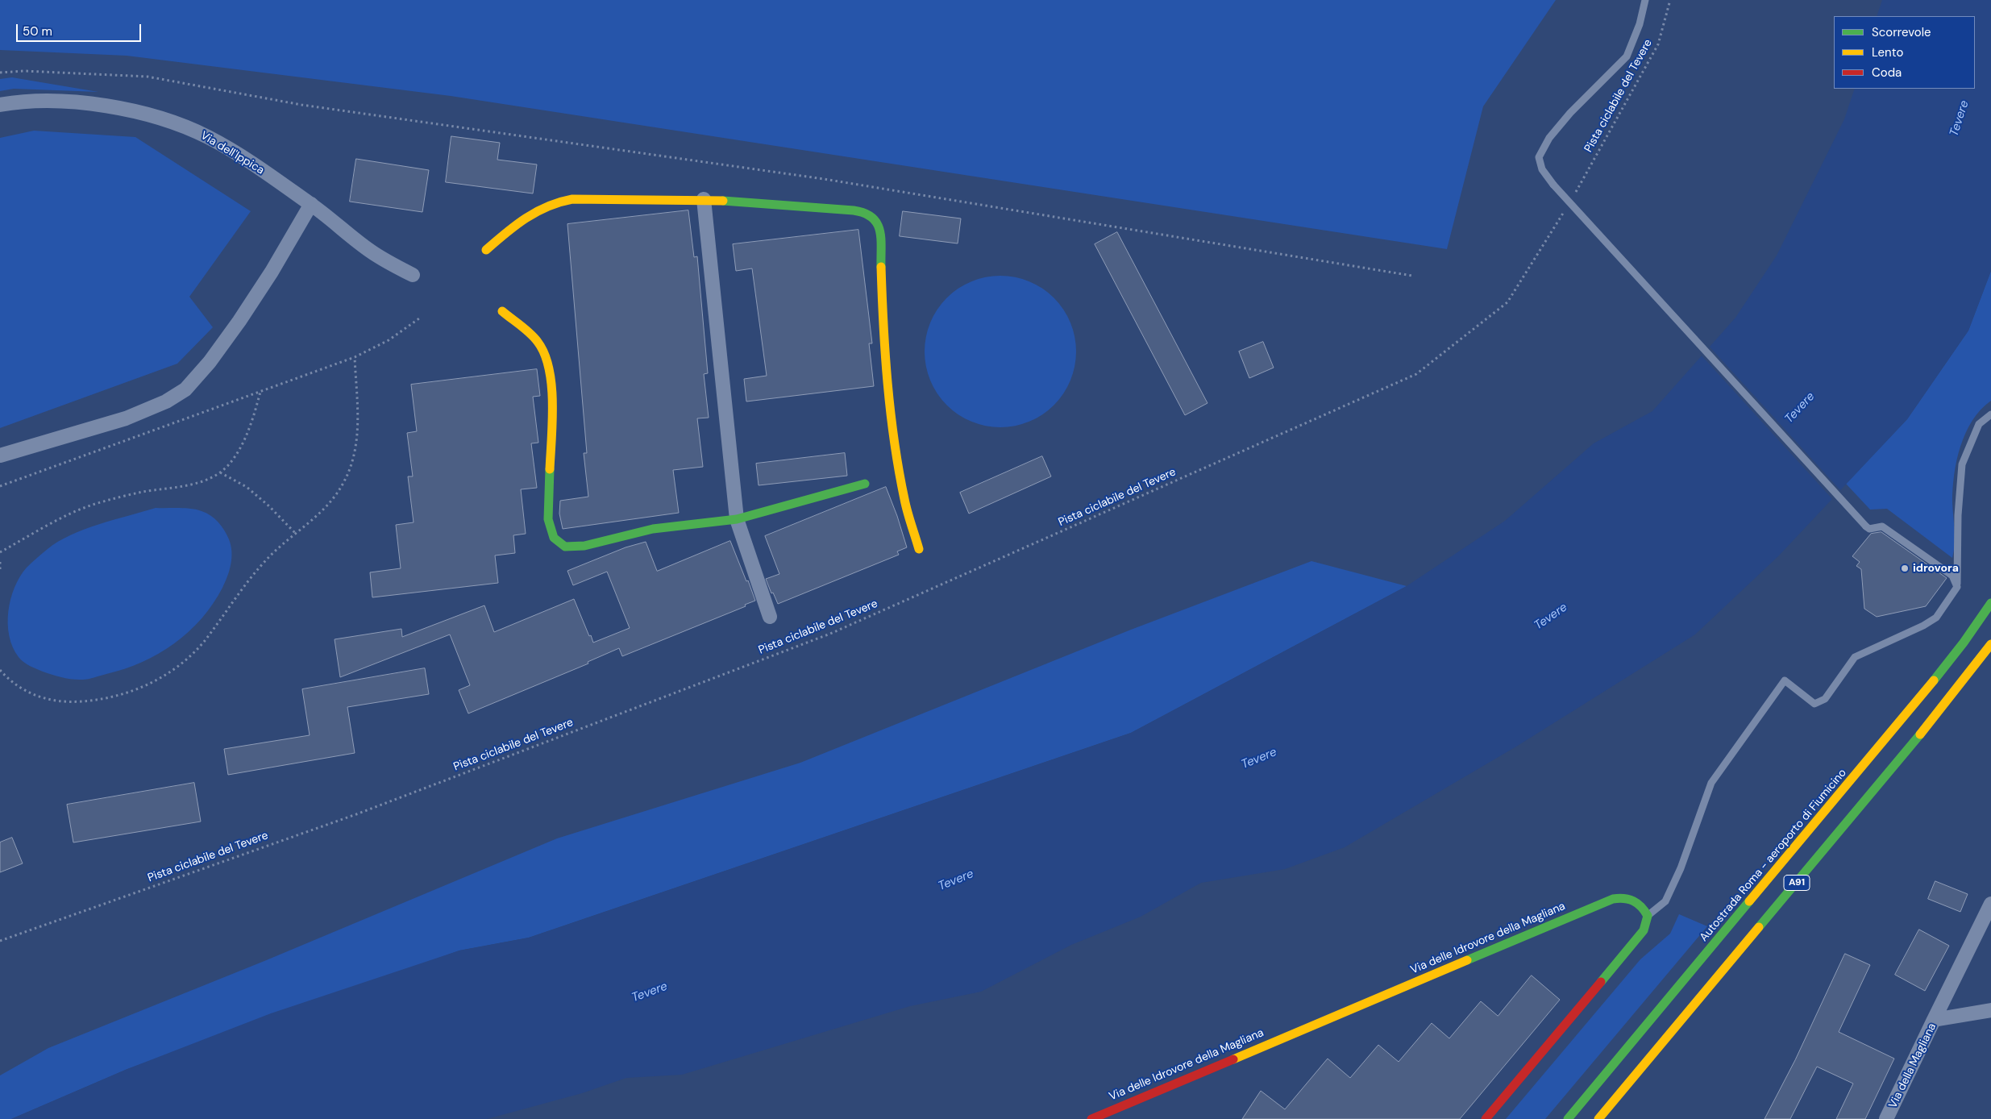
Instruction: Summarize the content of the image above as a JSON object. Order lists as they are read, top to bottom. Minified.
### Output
{"streets":{"main road":["Autostrada Roma - aeroporto di Fiumicino","A91","Via delle Idrovore della Magliana"],"street":["Via dell'Ippica","Via della Magliana"],"path":["Pista ciclabile del Tevere"]},"water":["Tevere"],"places":["idrovora"],"legend":["Scorrevole","Lento","Coda"],"scale_bar":"50 m"}
